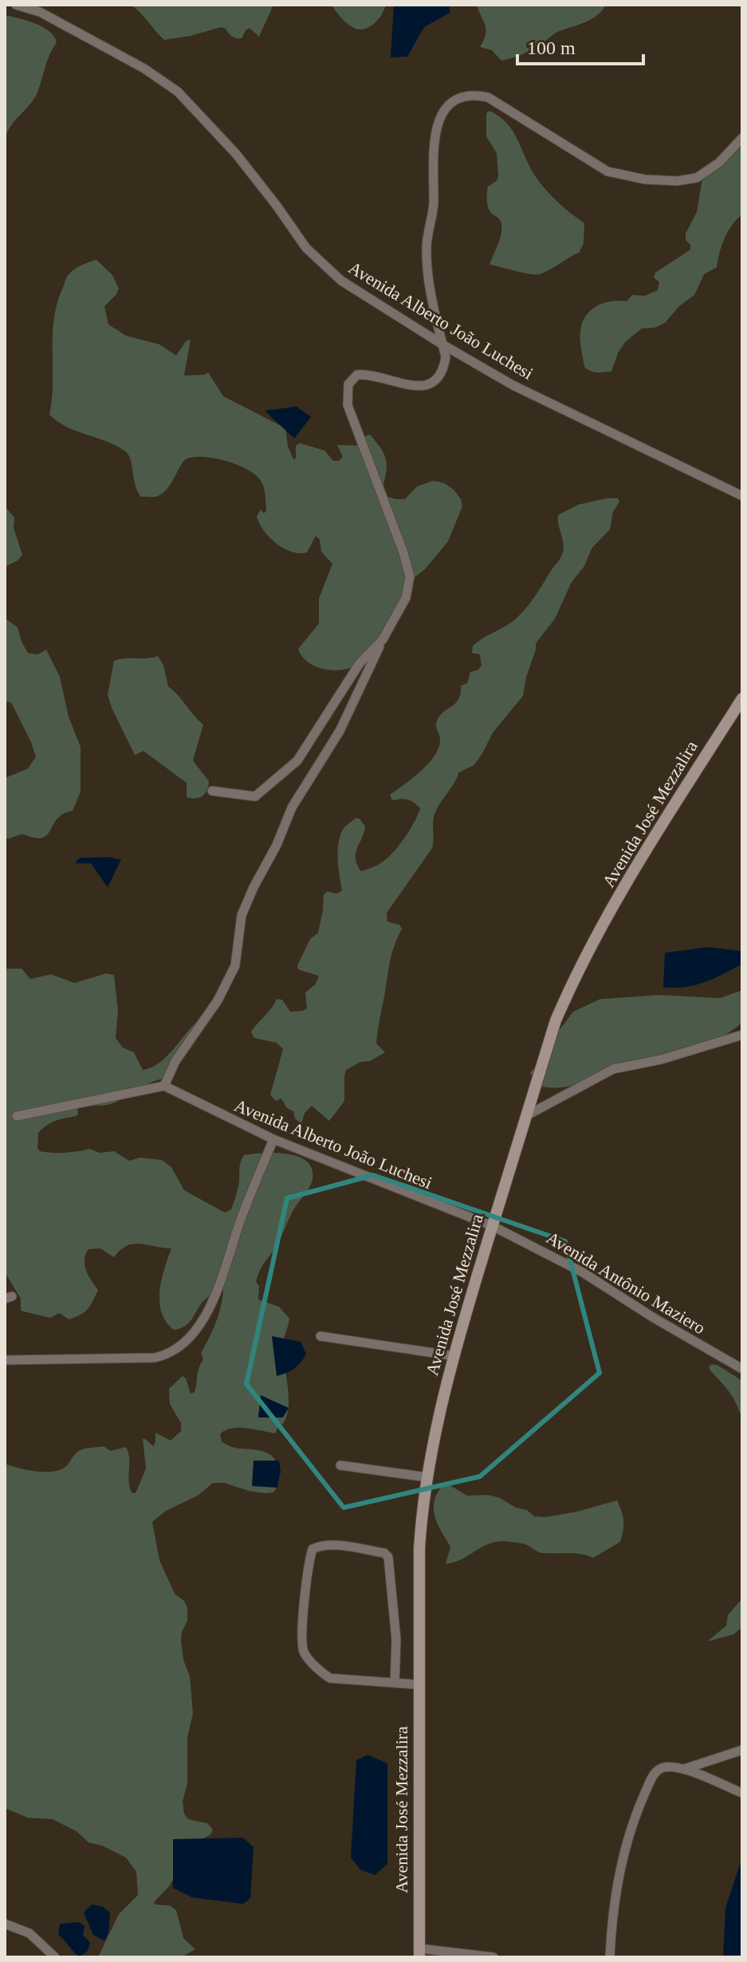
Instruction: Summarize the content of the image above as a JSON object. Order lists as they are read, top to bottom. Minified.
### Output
{"streets":{"main road":["Avenida José Mezzalira"],"street":["Avenida Alberto João Luchesi","Avenida Antônio Maziero"]},"crossings":[["Avenida Alberto João Luchesi","Avenida José Mezzalira"],["Avenida Alberto João Luchesi","Avenida Antônio Maziero"],["Avenida José Mezzalira","Avenida Antônio Maziero"]],"scale_bar":"100 m"}
